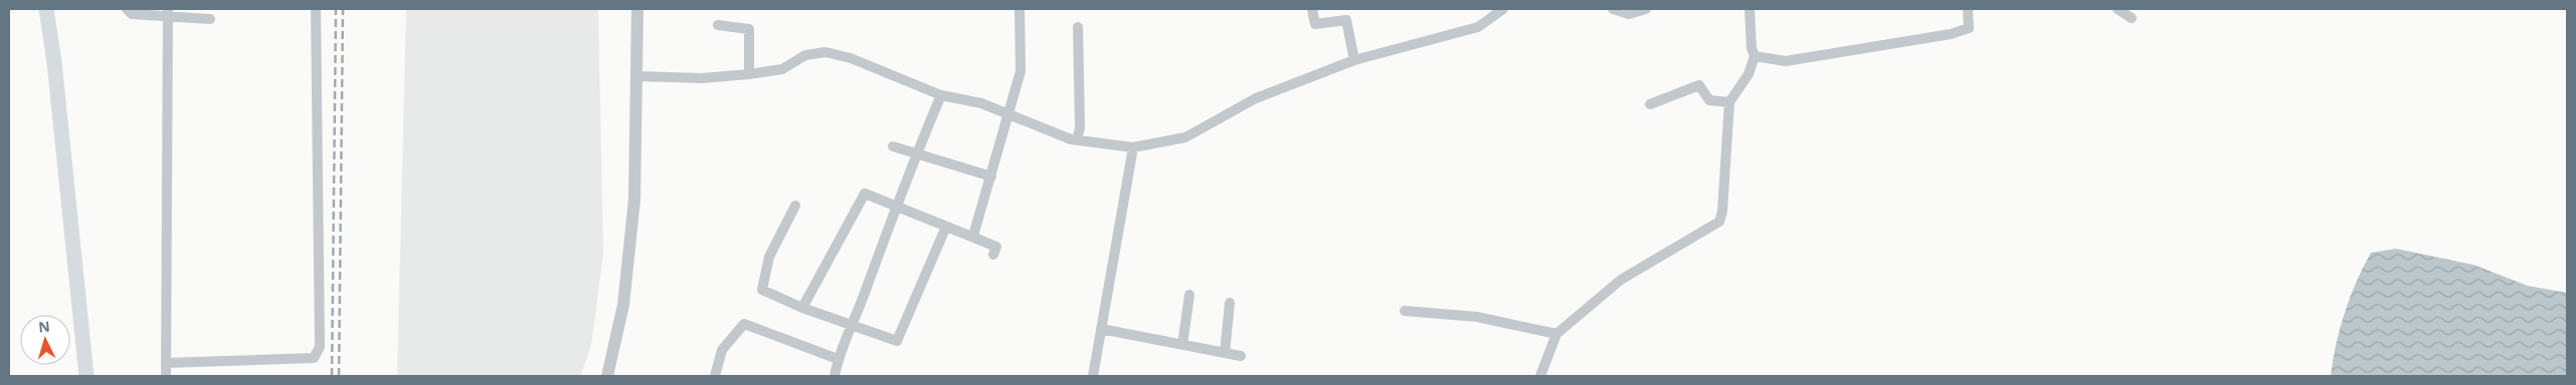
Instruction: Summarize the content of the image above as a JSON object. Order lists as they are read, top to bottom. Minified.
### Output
{"north":"top"}
